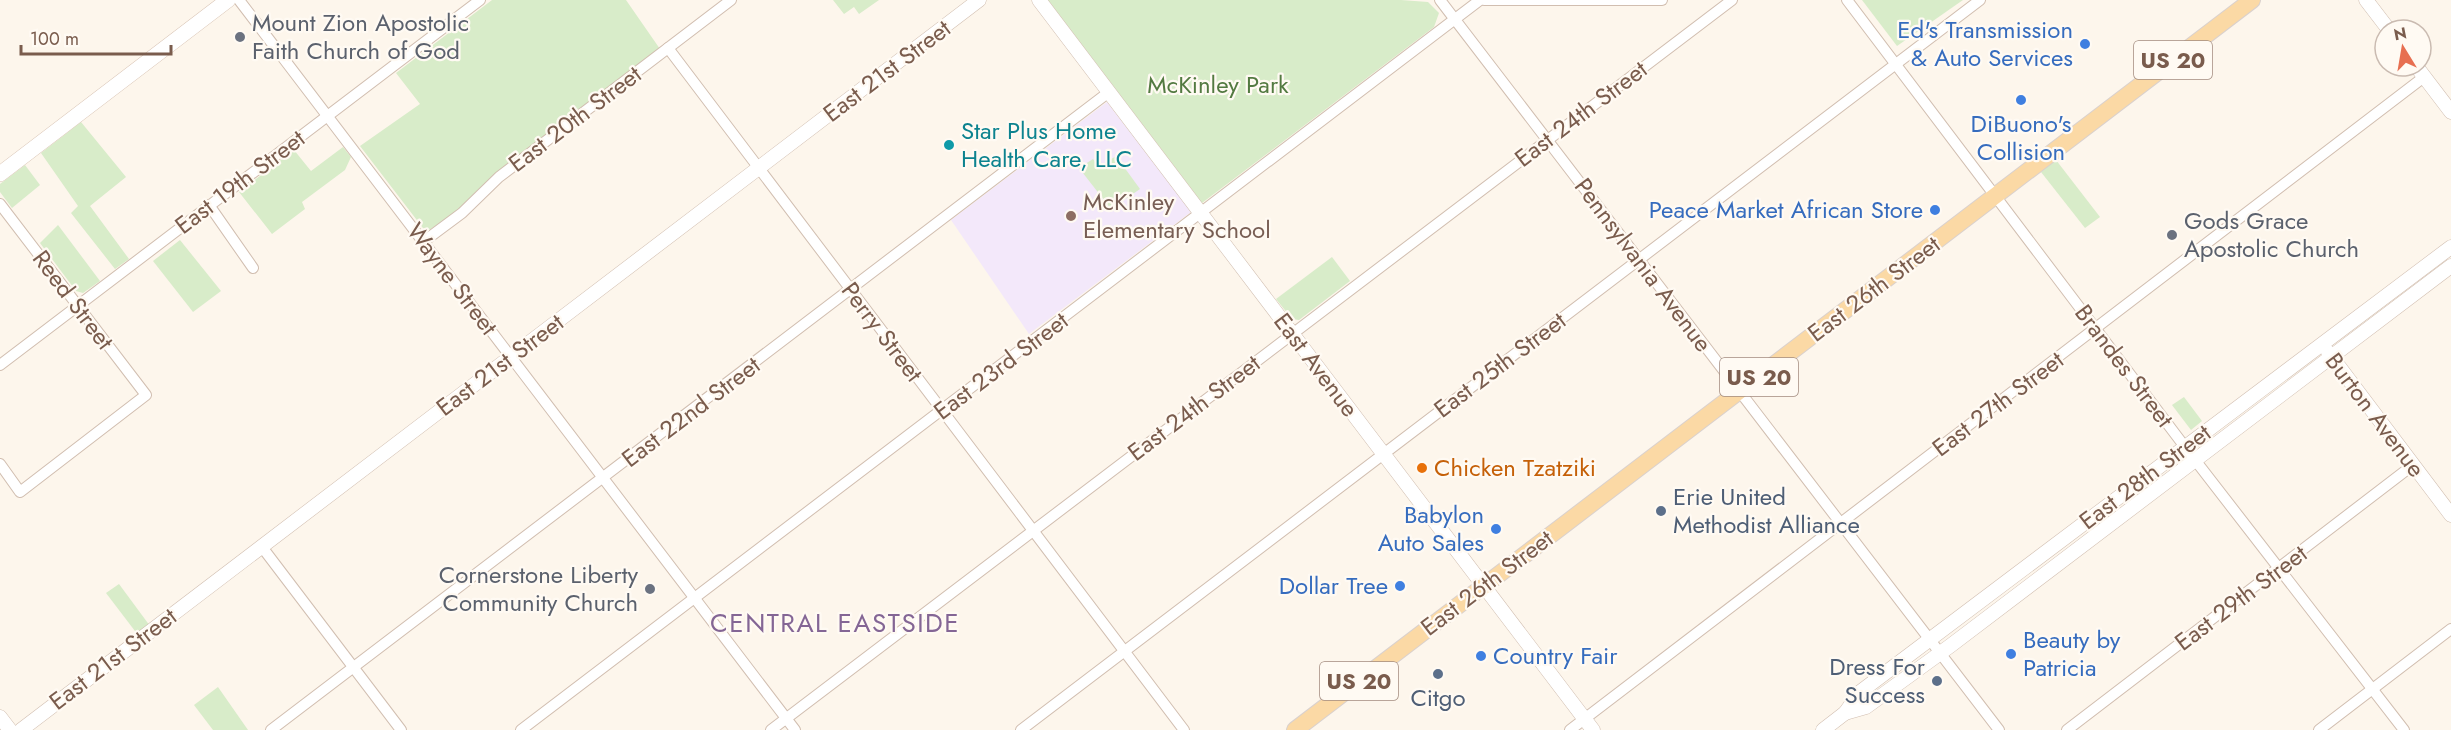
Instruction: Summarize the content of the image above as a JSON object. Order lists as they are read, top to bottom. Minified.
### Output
{"streets":{"main road":["US 20","East 26th Street"],"street":["East 21st Street","East 24th Street","East 20th Street","East 19th Street","Pennsylvania Avenue","Wayne Street","Reed Street","Perry Street","East Avenue","East 25th Street","East 23rd Street","Brandes Street","East 27th Street","East 22nd Street","Burton Avenue","East 28th Street","East 29th Street"]},"crossings":[["East 21st Street","Wayne Street"],["East 21st Street","Perry Street"],["East 24th Street","Pennsylvania Avenue"],["East 24th Street","Wayne Street"],["East 24th Street","Perry Street"],["East 24th Street","East Avenue"],["East 20th Street","Wayne Street"],["East 20th Street","Perry Street"],["East 19th Street","Wayne Street"],["East 19th Street","Reed Street"],["Pennsylvania Avenue","East 26th Street"],["Pennsylvania Avenue","East 25th Street"],["Pennsylvania Avenue","East 23rd Street"],["Pennsylvania Avenue","East 27th Street"],["Pennsylvania Avenue","East 28th Street"],["Wayne Street","East 23rd Street"],["Wayne Street","East 22nd Street"],["East 26th Street","East Avenue"],["East 26th Street","Brandes Street"],["Perry Street","East 25th Street"],["Perry Street","East 23rd Street"],["Perry Street","East 22nd Street"],["East Avenue","East 25th Street"],["East Avenue","East 23rd Street"],["East Avenue","East 27th Street"],["East Avenue","East 22nd Street"],["East 25th Street","Brandes Street"],["Brandes Street","East 27th Street"],["Brandes Street","East 28th Street"],["Brandes Street","East 29th Street"],["Burton Avenue","East 28th Street"],["Burton Avenue","East 29th Street"]],"districts":["CENTRAL EASTSIDE"],"parks":["McKinley Park"],"places":["Mount Zion Apostolic Faith Church of God","Ed's Transmission & Auto Services","DiBuono's Collision","Star Plus Home Health Care, LLC","Peace Market African Store","McKinley Elementary School","Gods Grace Apostolic Church","Chicken Tzatziki","Erie United Methodist Alliance","Babylon Auto Sales","Dollar Tree","Cornerstone Liberty Community Church","Beauty by Patricia","Country Fair","Citgo","Dress For Success"],"scale_bar":"100 m","north":"top"}
